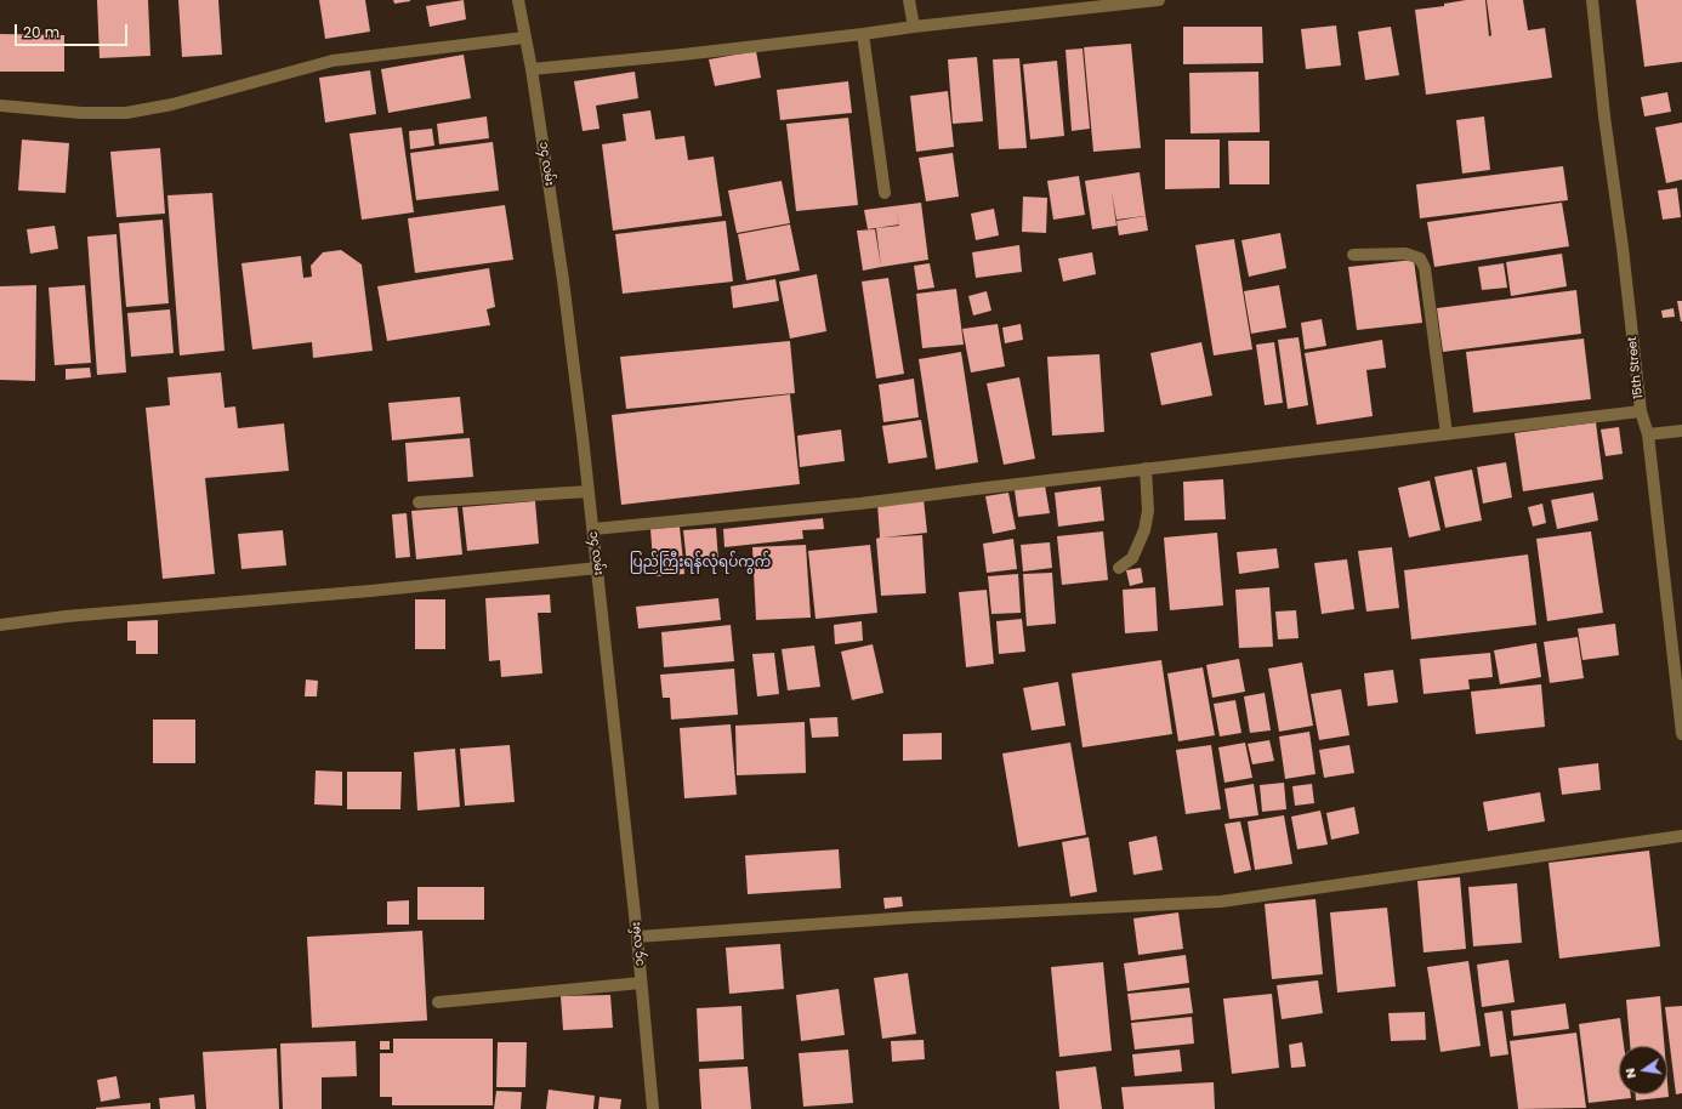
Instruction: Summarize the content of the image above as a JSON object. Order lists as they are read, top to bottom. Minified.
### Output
{"streets":{"street":["၁၄ လမ်း","15th Street"]},"districts":["ပြည်ကြီးရန်လုံရပ်ကွက်"],"scale_bar":"20 m","north":"left"}
